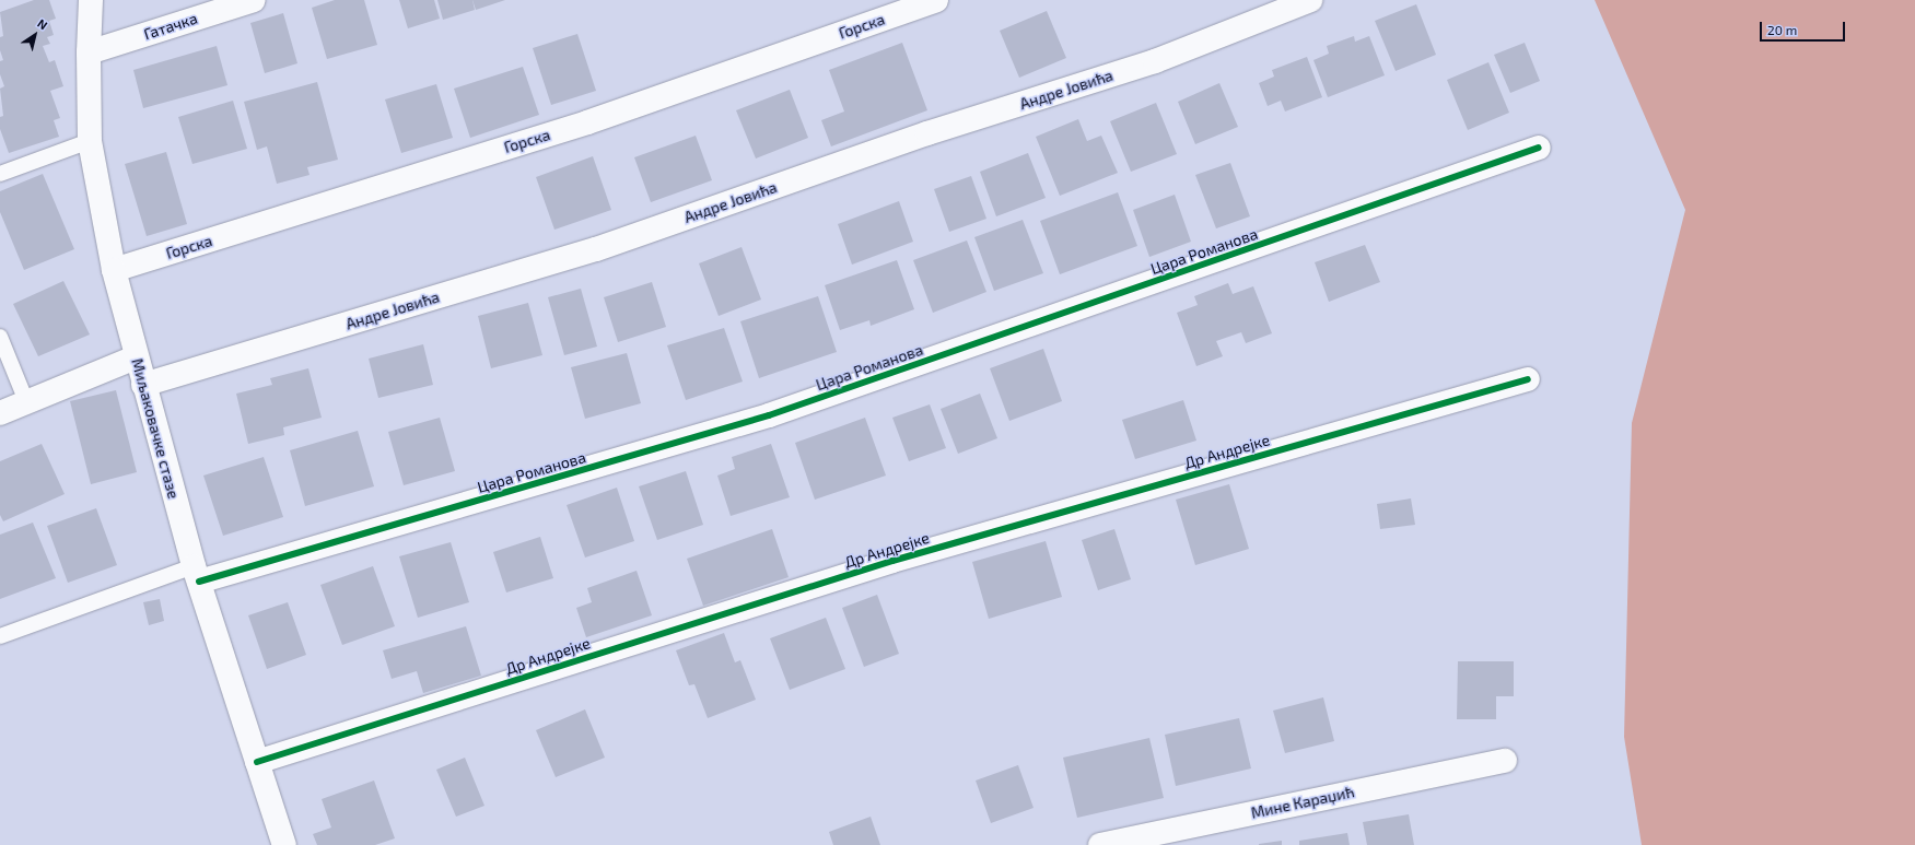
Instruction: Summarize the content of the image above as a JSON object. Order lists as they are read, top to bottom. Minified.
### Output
{"streets":{"street":["Гатачка","Горска","Андре Јовића","Цара Романова","Миљаковачке стазе","Др Андрејке","Мине Караџић"]},"crossings":[["Гатачка","Миљаковачке стазе"],["Горска","Миљаковачке стазе"],["Андре Јовића","Миљаковачке стазе"],["Цара Романова","Миљаковачке стазе"],["Миљаковачке стазе","Др Андрејке"]],"scale_bar":"20 m","north":"top right"}
